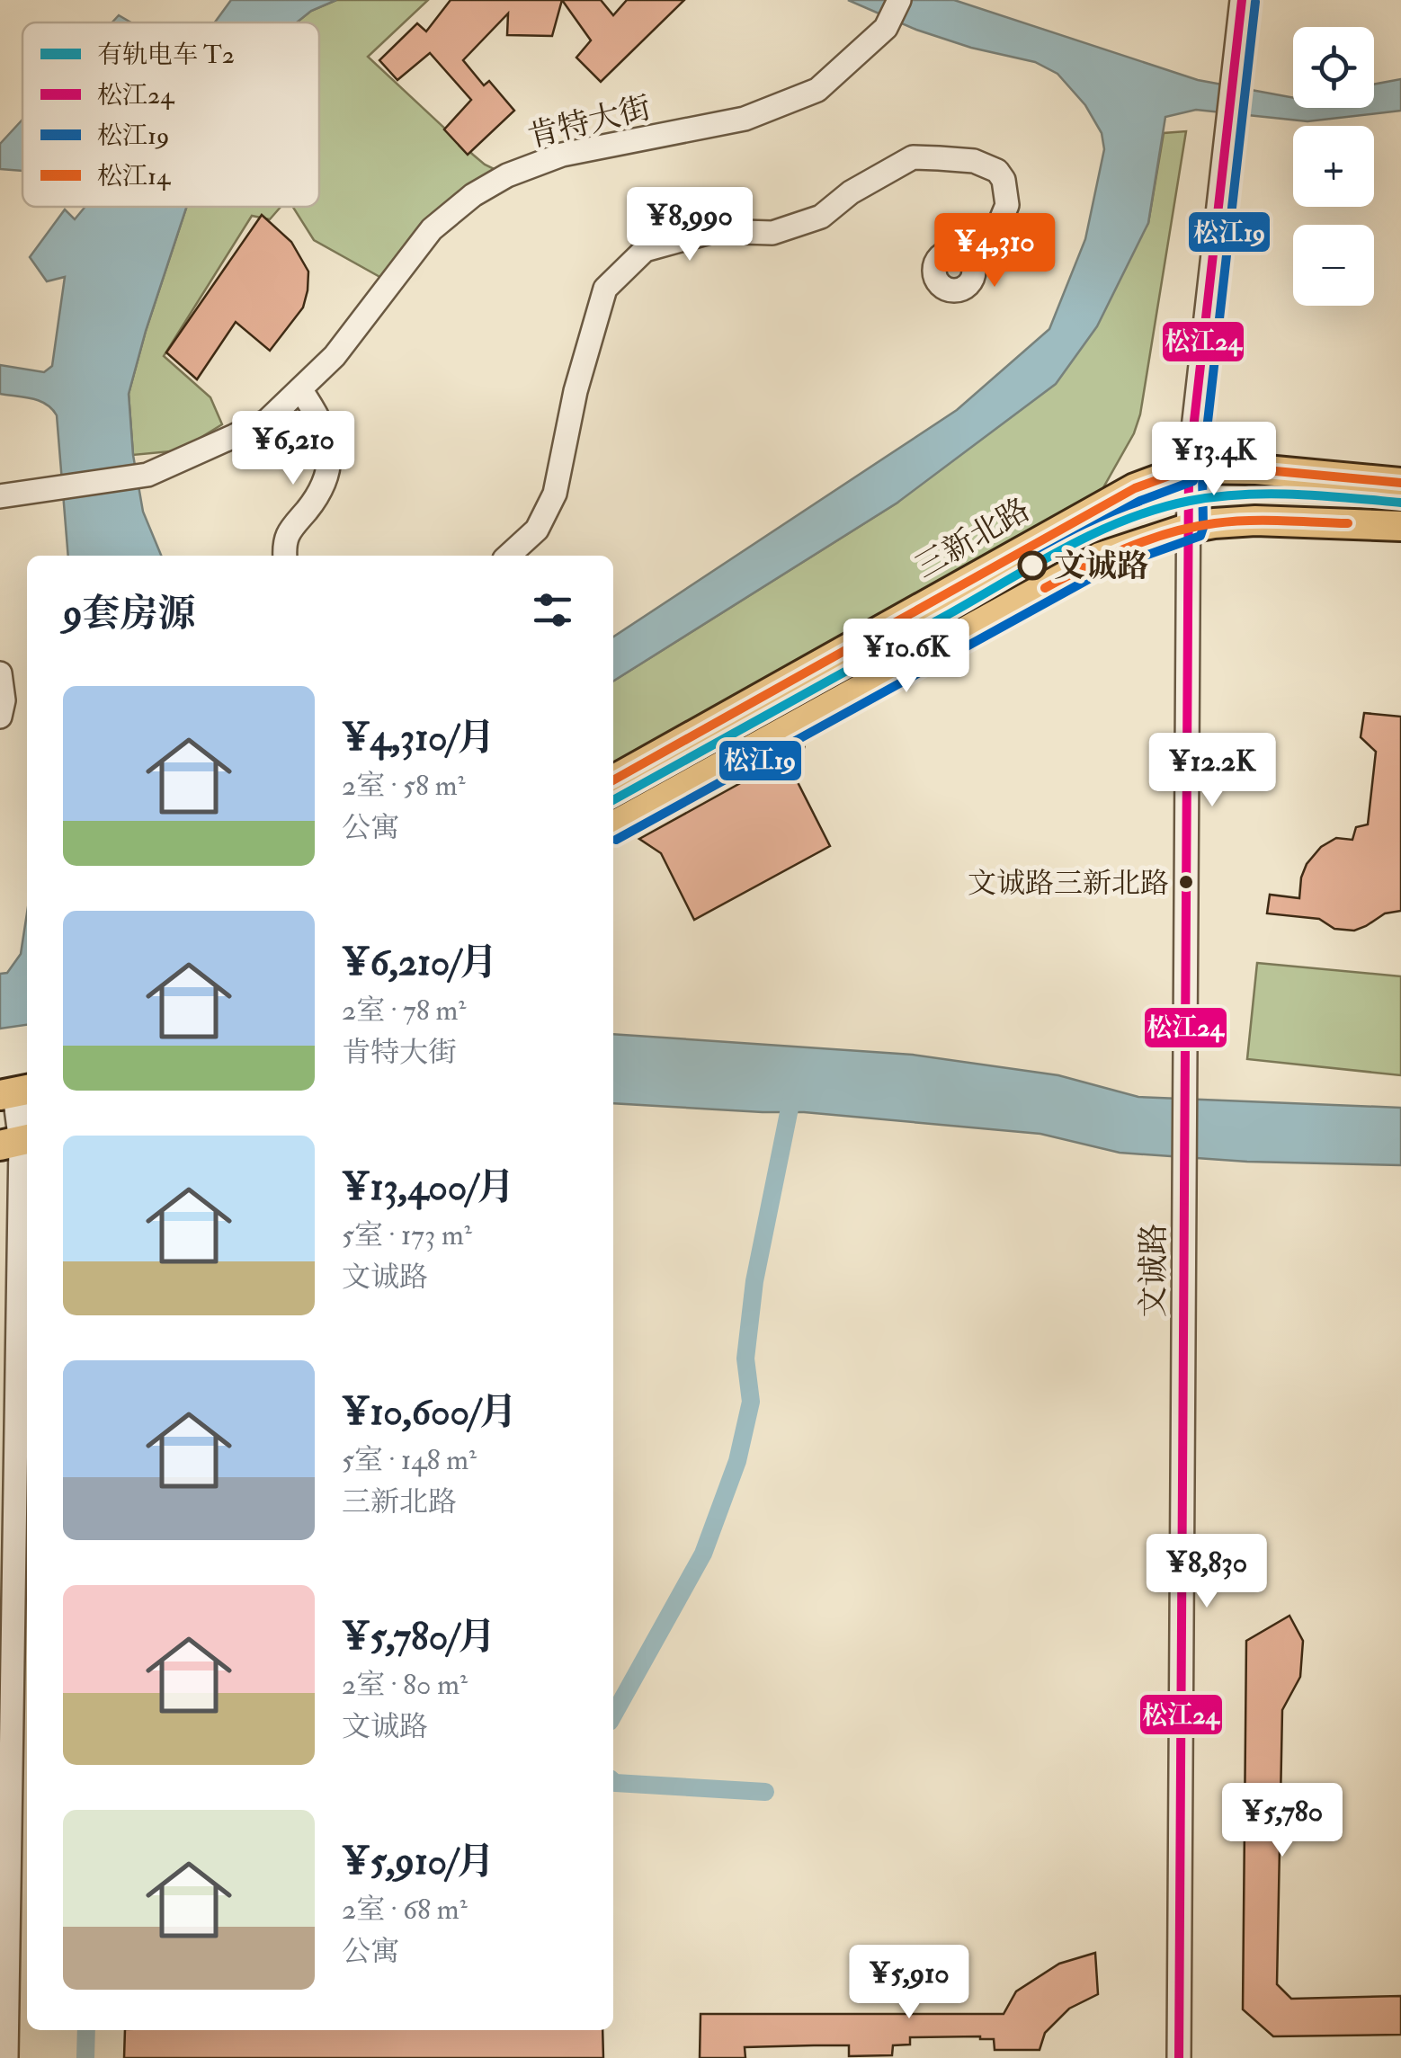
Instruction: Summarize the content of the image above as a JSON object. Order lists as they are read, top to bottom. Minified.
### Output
{"streets":{"main road":["三新北路"],"street":["肯特大街","文诚路"]},"crossings":[["三新北路","文诚路"]],"places":["文诚路","文诚路三新北路"],"lines":["transit line 松江24","transit line 松江19","transit line 松江14","tram line T2"],"legend":["有轨电车 T2","松江24","松江19","松江14"],"page":{"map_buttons":["+","−"],"price":["¥8,990","¥4,310","¥6,210","¥13.4K","¥10.6K","¥12.2K","¥8,830","¥5,780","¥5,910"],"heading":"9套房源","list":[{"name":"¥4,310/月","note":"2室 · 58 m² · 公寓"},{"name":"¥6,210/月","note":"2室 · 78 m² · 肯特大街"},{"name":"¥13,400/月","note":"5室 · 173 m² · 文诚路"},{"name":"¥10,600/月","note":"5室 · 148 m² · 三新北路"},{"name":"¥5,780/月","note":"2室 · 80 m² · 文诚路"},{"name":"¥5,910/月","note":"2室 · 68 m² · 公寓"}]}}
